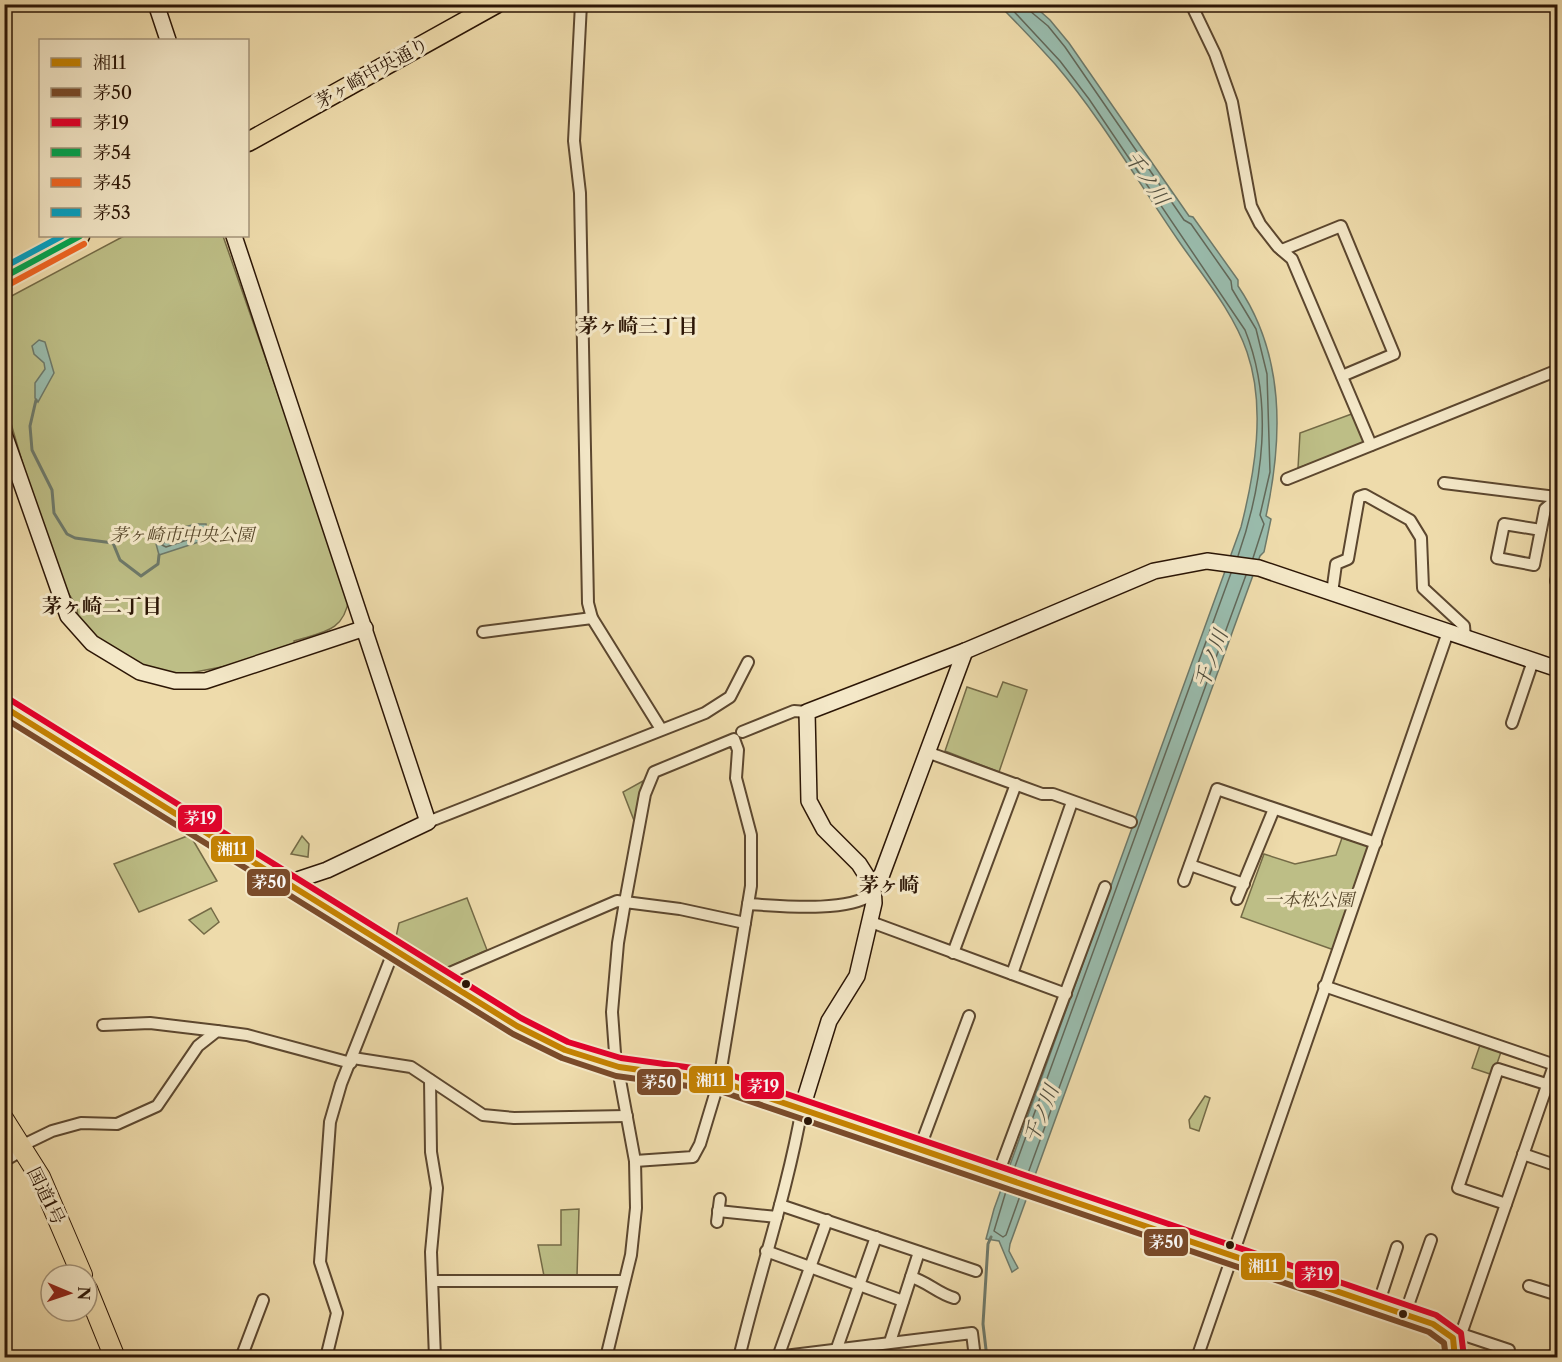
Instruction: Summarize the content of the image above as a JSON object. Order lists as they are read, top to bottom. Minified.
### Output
{"streets":{"highway":["国道1号"],"main road":["茅ヶ崎中央通り"]},"districts":["茅ヶ崎三丁目","茅ヶ崎二丁目","茅ヶ崎"],"water":["千ノ川"],"parks":["茅ヶ崎市中央公園","一本松公園"],"lines":["transit line 茅54","transit line 茅53","transit line 茅45","transit line 茅19","transit line 湘11","transit line 茅50"],"legend":["湘11","茅50","茅19","茅54","茅45","茅53"],"north":"right"}
